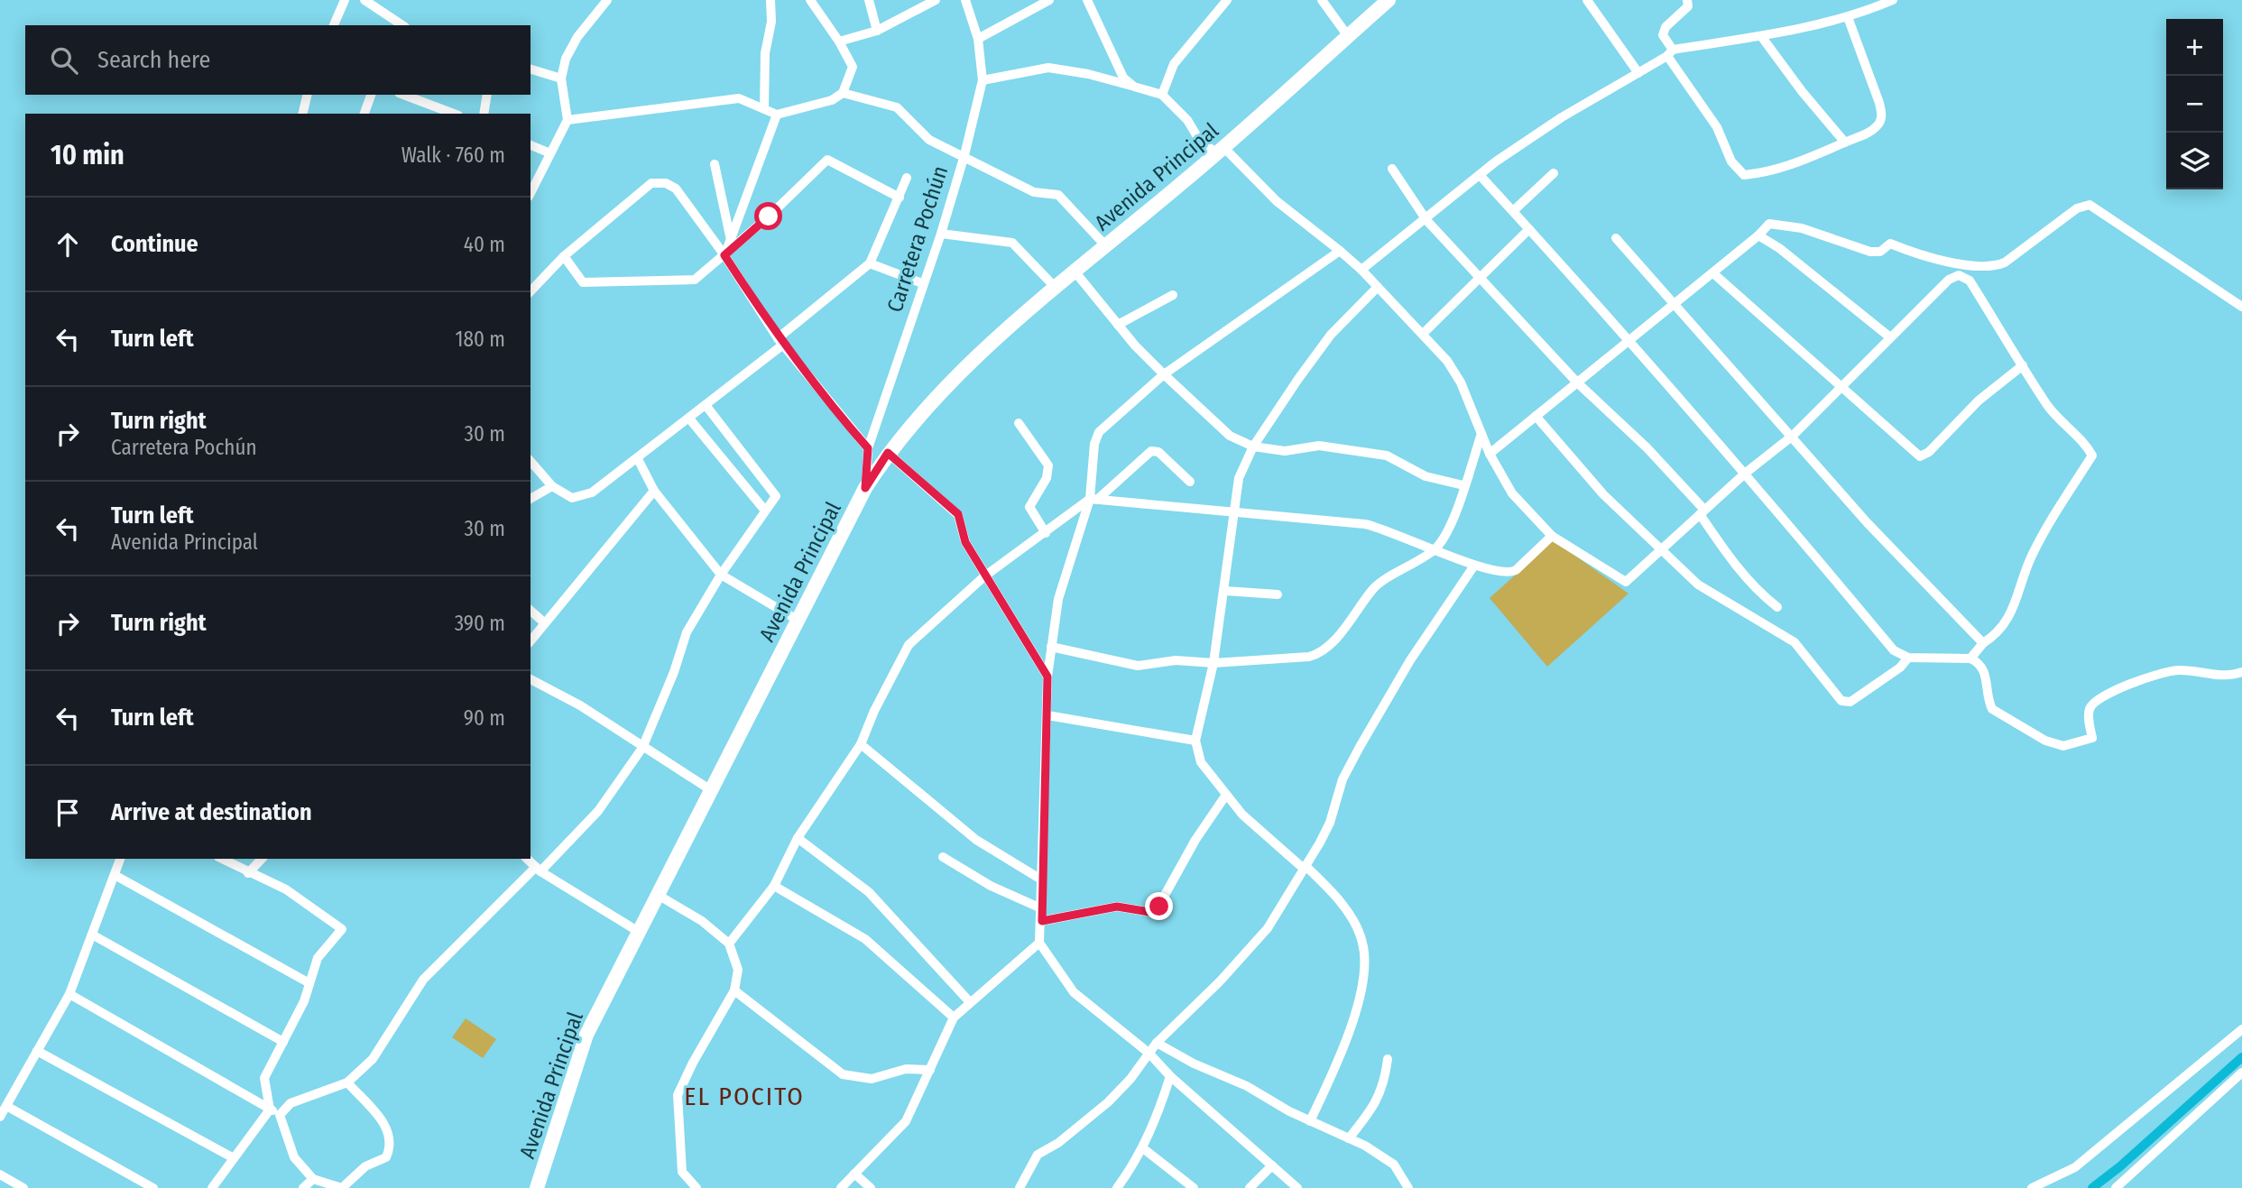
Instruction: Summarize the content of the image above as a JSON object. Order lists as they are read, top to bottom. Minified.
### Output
{"streets":{"main road":["Avenida Principal"],"street":["Carretera Pochún"]},"crossings":[["Avenida Principal","Carretera Pochún"]],"districts":["EL POCITO"],"page":{"map_buttons":["+","−"],"search":"Search here","heading":["10 min","Walk · 760 m"],"list":[["Continue","40 m"],["Turn left","180 m"],["Turn right","Carretera Pochún","30 m"],["Turn left","Avenida Principal","30 m"],["Turn right","390 m"],["Turn left","90 m"],"Arrive at destination"]}}
